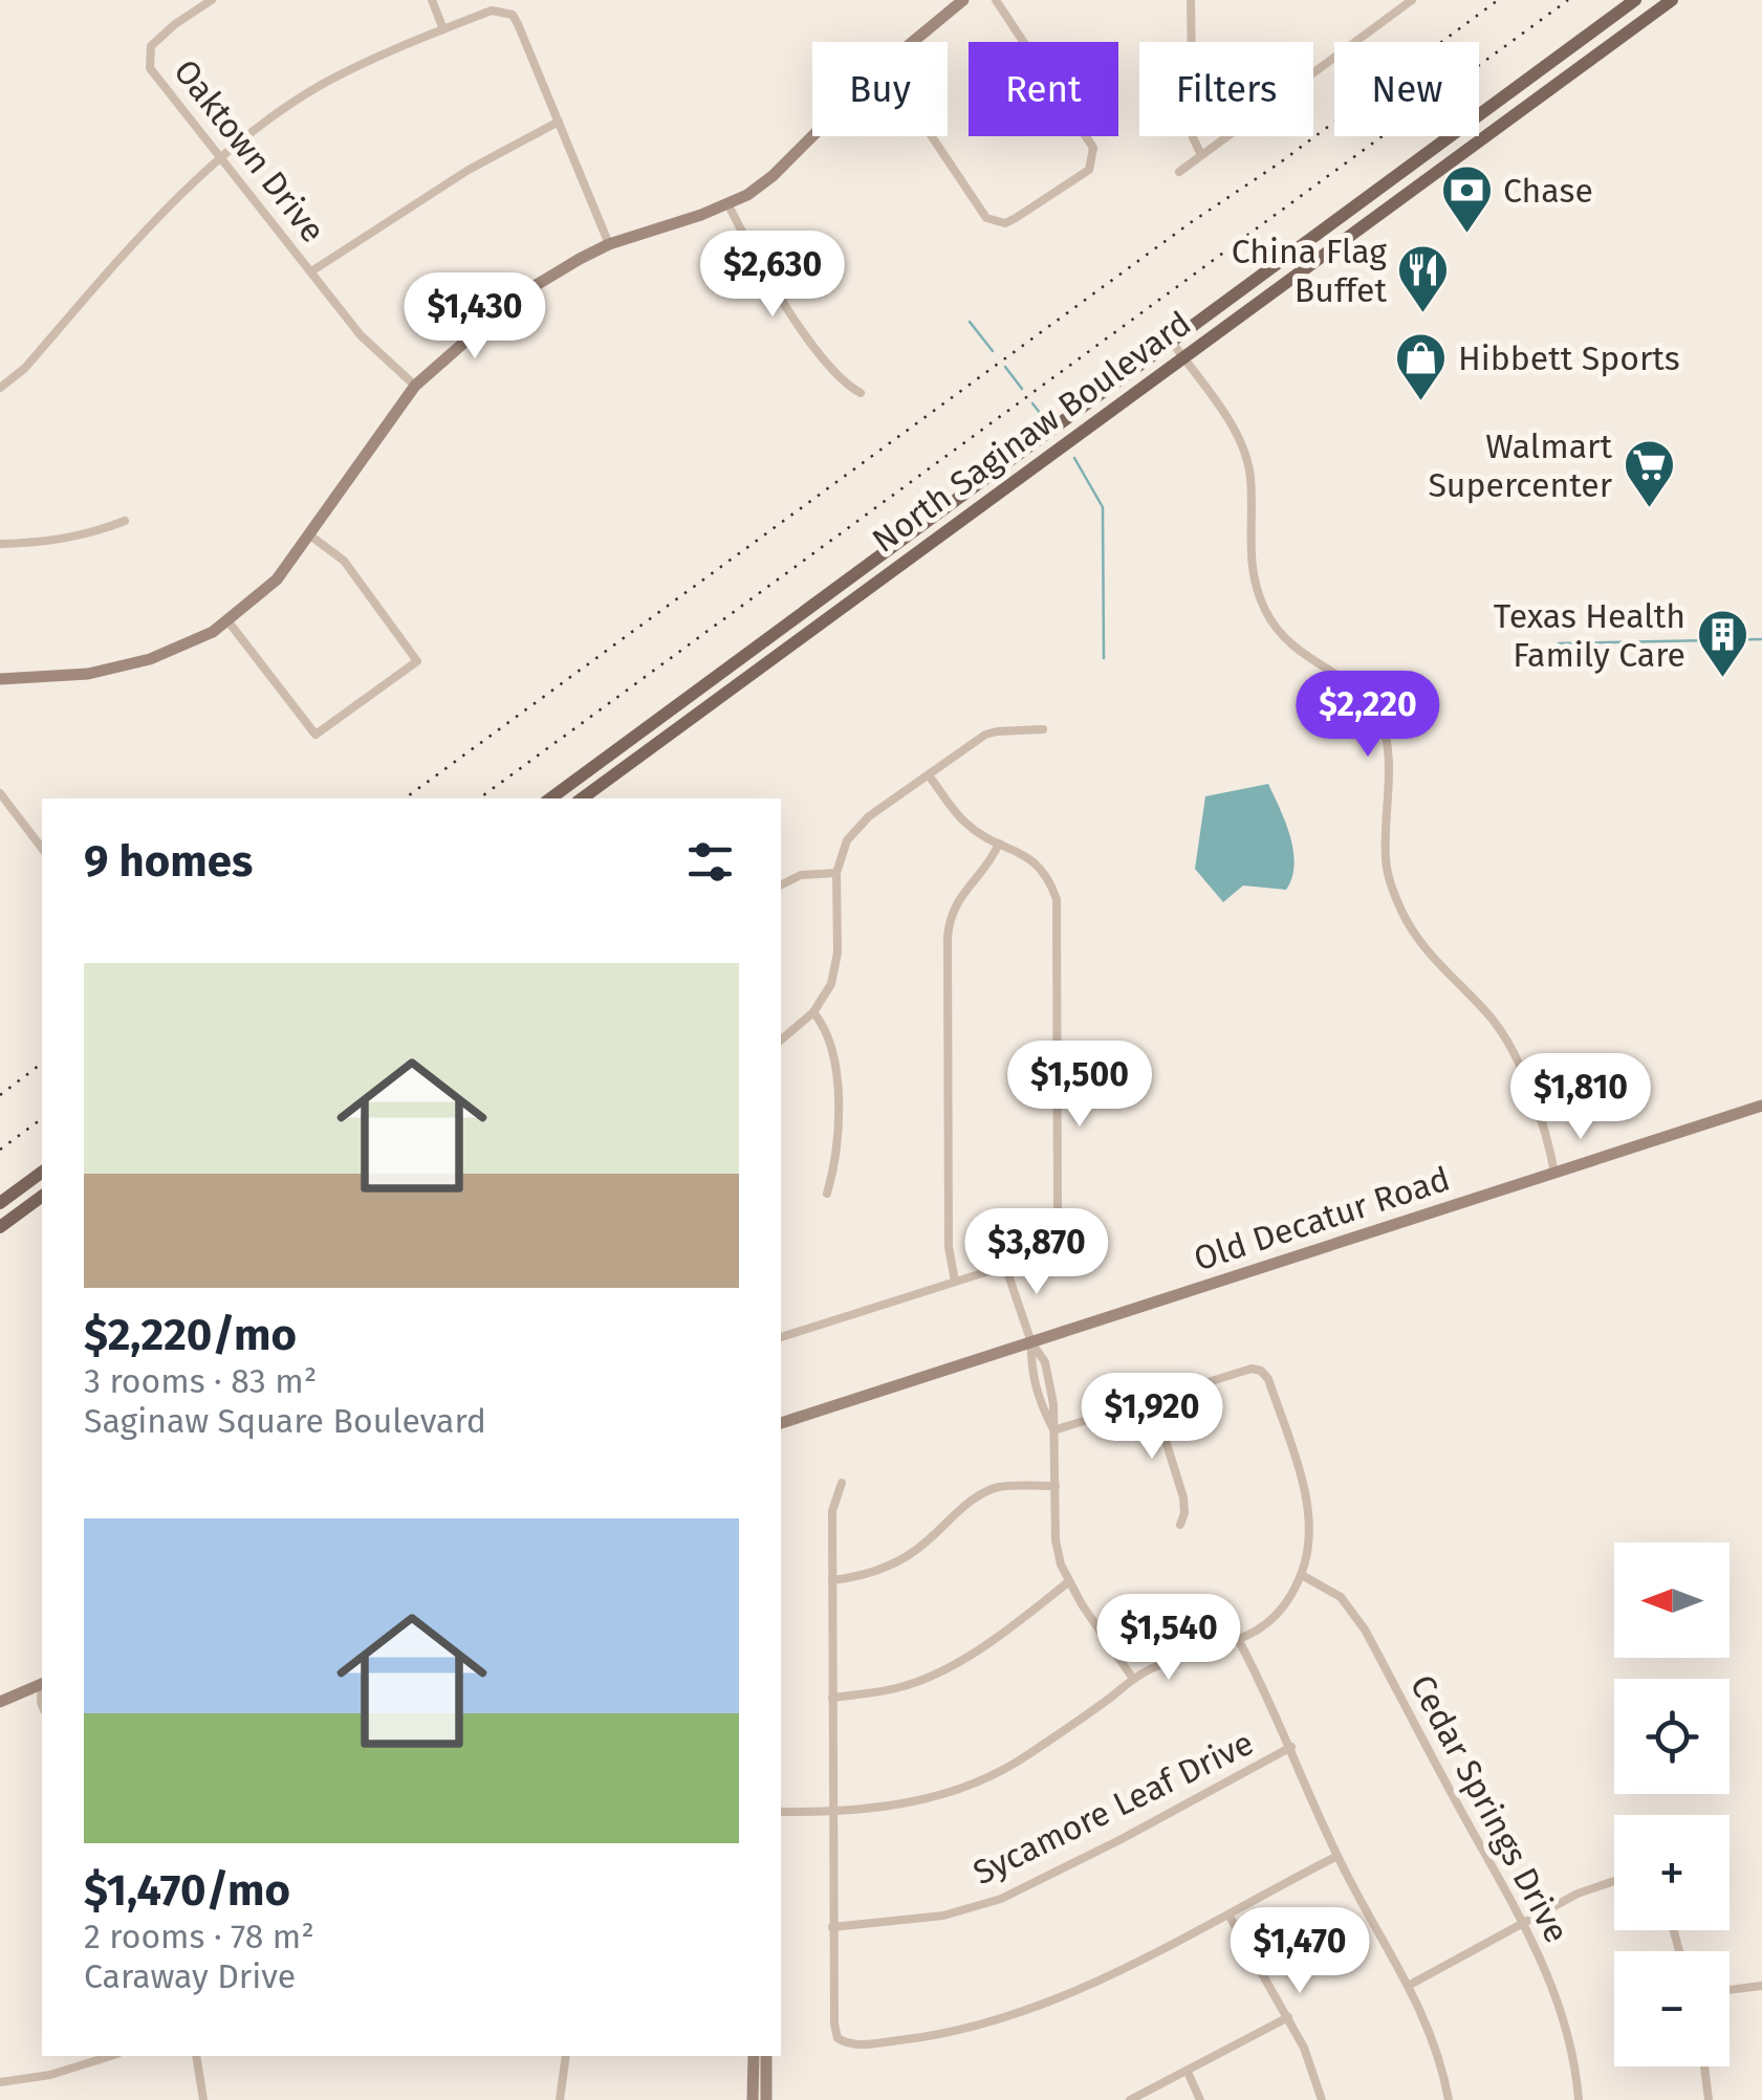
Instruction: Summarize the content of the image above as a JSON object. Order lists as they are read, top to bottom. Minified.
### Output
{"streets":{"main road":["North Saginaw Boulevard"],"street":["Oaktown Drive","Old Decatur Road","Sycamore Leaf Drive","Cedar Springs Drive"]},"places":{"bank":["Chase"],"restaurant":["China Flag Buffet"],"shop":["Hibbett Sports"],"supermarket":["Walmart Supercenter"],"building":["Texas Health Family Care"]},"north":"left","page":{"chip":["Buy","Rent","Filters","New"],"price":["$2,630","$1,430","$2,220","$1,500","$1,810","$3,870","$1,920","$1,540","$1,470"],"heading":"9 homes","list":[{"name":"$2,220/mo","note":"3 rooms · 83 m² · Saginaw Square Boulevard"},{"name":"$1,470/mo","note":"2 rooms · 78 m² · Caraway Drive"}],"map_buttons":["+","−"]}}
